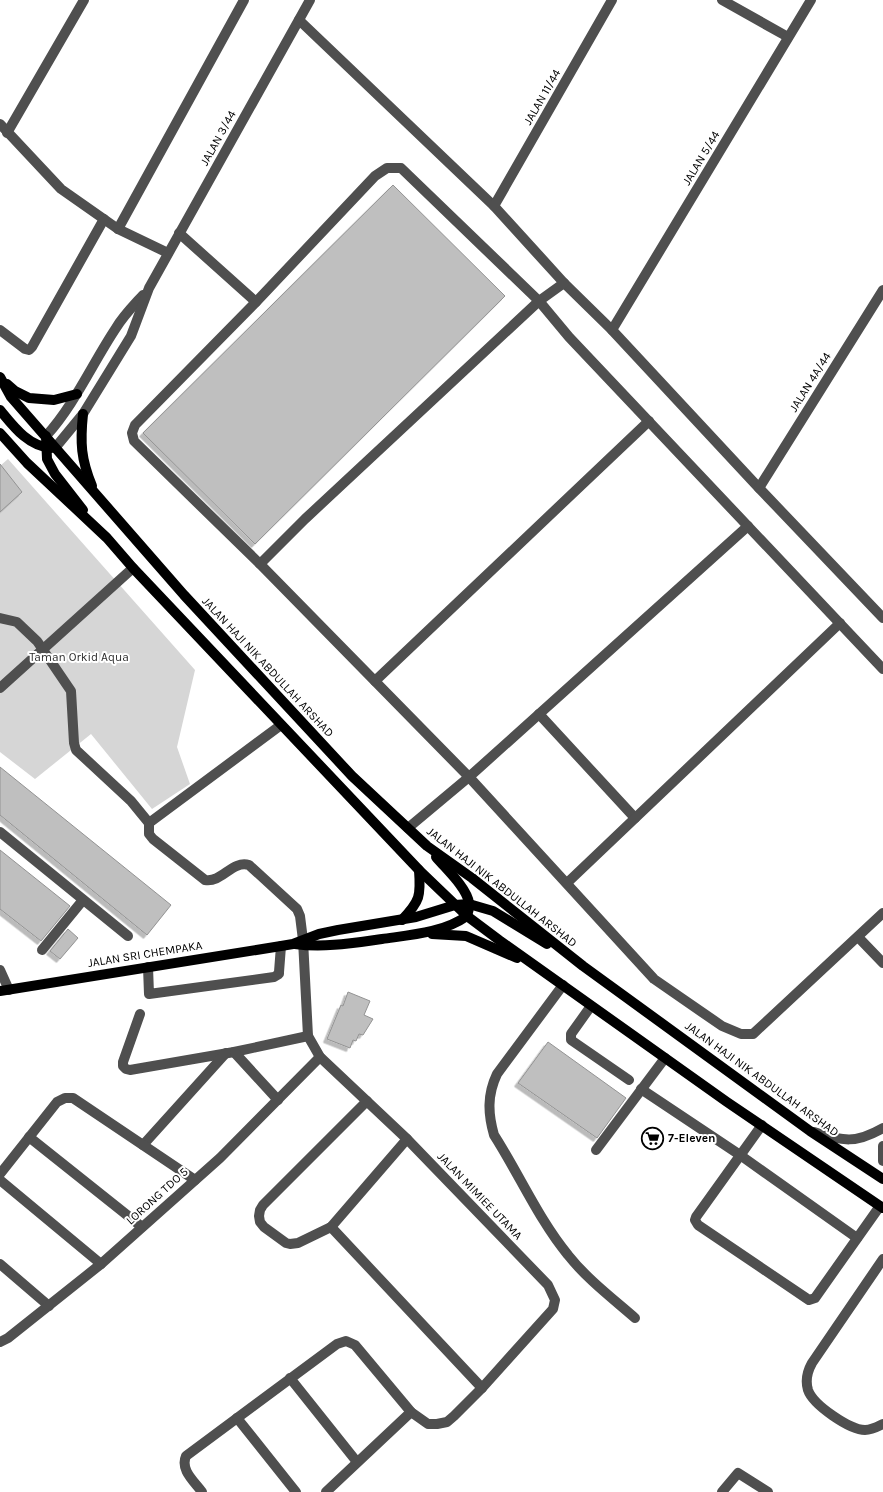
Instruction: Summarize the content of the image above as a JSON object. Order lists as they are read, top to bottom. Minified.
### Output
{"streets":{"main road":["JALAN HAJI NIK ABDULLAH ARSHAD","JALAN SRI CHEMPAKA"],"street":["JALAN 11/44","JALAN 3/44","JALAN 5/44","JALAN 4A/44","LORONG TDO 5","JALAN MIMIEE UTAMA"]},"crossings":[["JALAN 3/44","JALAN HAJI NIK ABDULLAH ARSHAD"],["JALAN SRI CHEMPAKA","JALAN MIMIEE UTAMA"],["LORONG TDO 5","JALAN MIMIEE UTAMA"]],"parks":["Taman Orkid Aqua"],"places":{"supermarket":["7-Eleven"]}}
